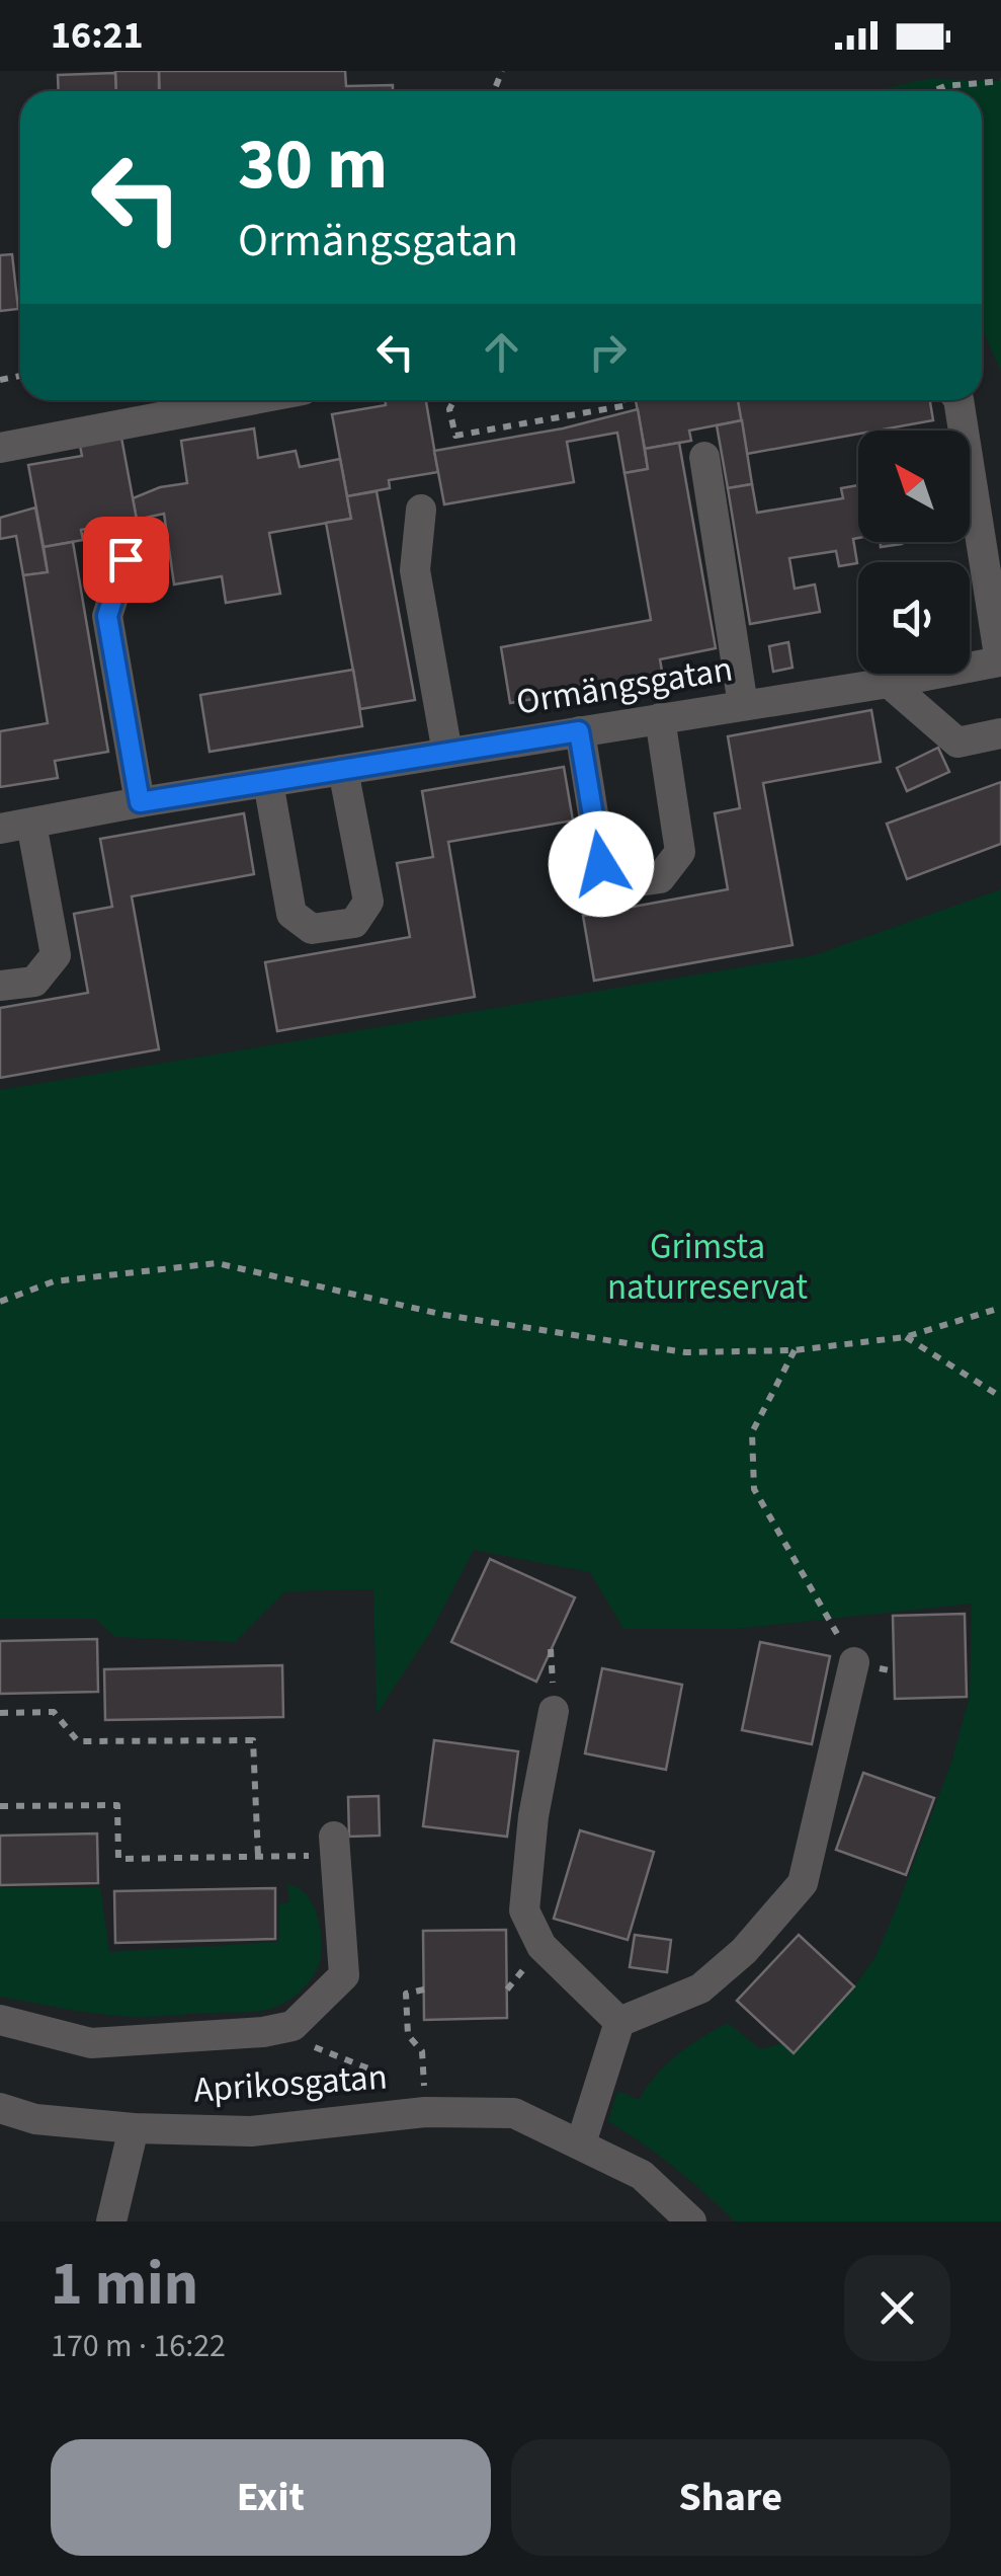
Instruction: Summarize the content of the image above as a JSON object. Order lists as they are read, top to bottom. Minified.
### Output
{"streets":{"street":["Ormängsgatan","Aprikosgatan"]},"parks":["Grimsta naturreservat"],"north":"top left","page":{"status":"16:21","turn":["30 m","Ormängsgatan"],"heading":["1 min","170 m · 16:22"],"buttons":["Exit","Share"]}}
